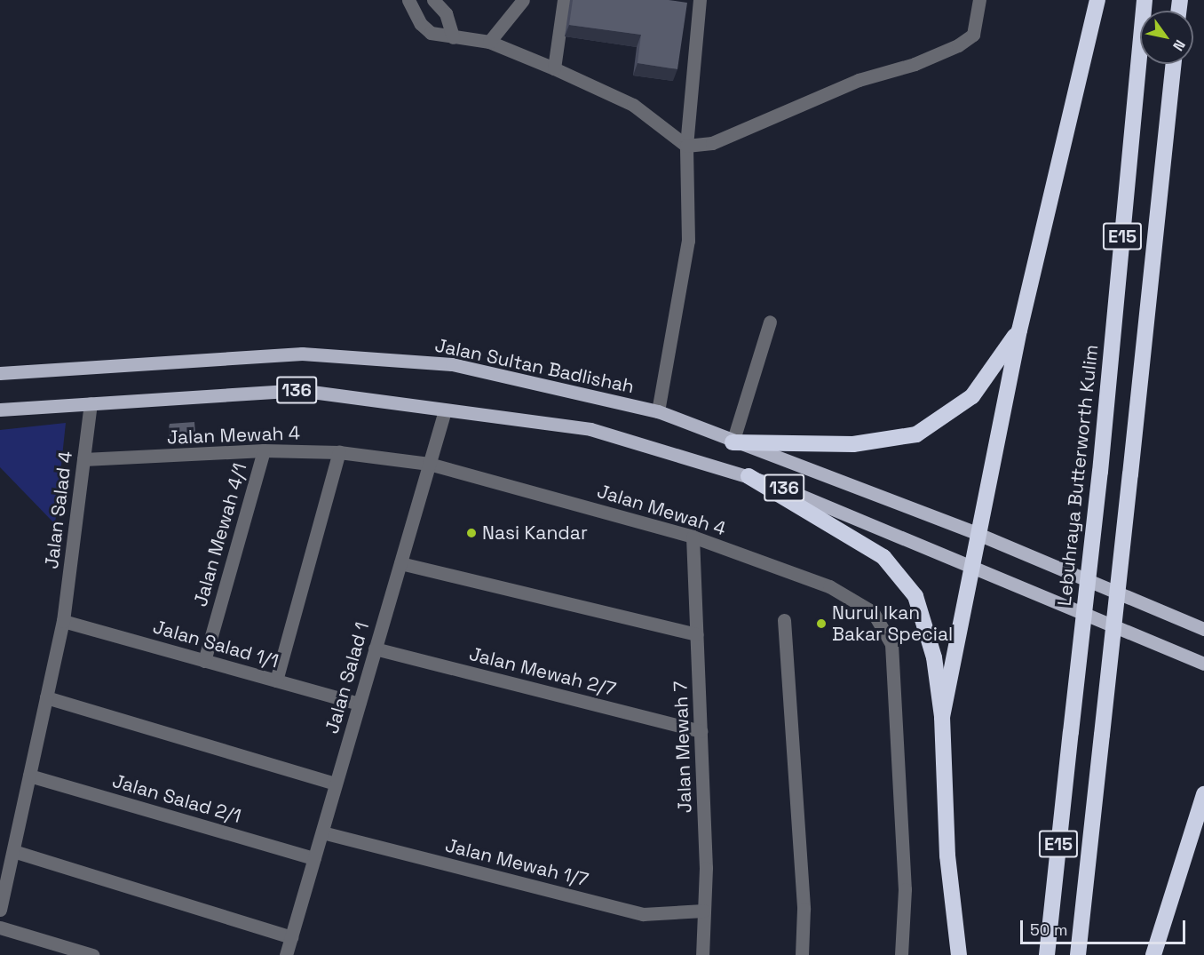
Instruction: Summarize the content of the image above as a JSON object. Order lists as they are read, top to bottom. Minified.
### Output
{"streets":{"highway":["E15","Lebuhraya Butterworth Kulim"],"main road":["Jalan Sultan Badlishah","136"],"street":["Jalan Mewah 4","Jalan Salad 4","Jalan Mewah 4/1","Jalan Salad 1/1","Jalan Mewah 2/7","Jalan Salad 1","Jalan Mewah 7","Jalan Salad 2/1","Jalan Mewah 1/7"]},"crossings":[["Jalan Sultan Badlishah","136"],["136","Jalan Salad 4"],["136","Jalan Salad 1"],["Jalan Mewah 4","Jalan Salad 4"],["Jalan Mewah 4","Jalan Mewah 4/1"],["Jalan Mewah 4","Jalan Salad 1"],["Jalan Mewah 4","Jalan Mewah 7"],["Jalan Salad 4","Jalan Salad 1/1"],["Jalan Salad 4","Jalan Salad 2/1"],["Jalan Mewah 4/1","Jalan Salad 1/1"],["Jalan Salad 1/1","Jalan Salad 1"],["Jalan Mewah 2/7","Jalan Salad 1"],["Jalan Mewah 2/7","Jalan Mewah 7"],["Jalan Salad 1","Jalan Salad 2/1"],["Jalan Salad 1","Jalan Mewah 1/7"],["Jalan Mewah 7","Jalan Mewah 1/7"]],"places":["Nasi Kandar","Nurul Ikan Bakar Special"],"scale_bar":"50 m","north":"bottom right"}
